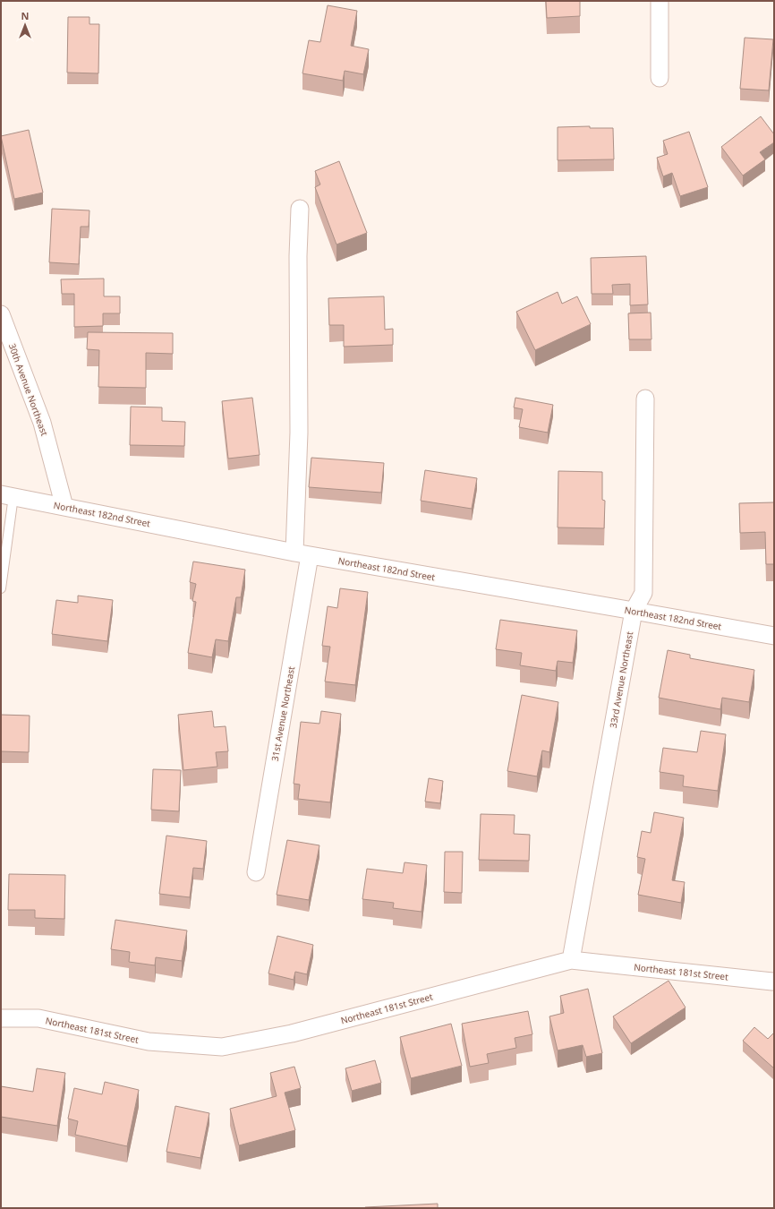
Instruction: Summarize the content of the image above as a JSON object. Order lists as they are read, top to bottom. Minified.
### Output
{"streets":{"street":["30th Avenue Northeast","Northeast 182nd Street","33rd Avenue Northeast","31st Avenue Northeast","Northeast 181st Street"]},"crossings":[["30th Avenue Northeast","Northeast 182nd Street"],["Northeast 182nd Street","33rd Avenue Northeast"],["Northeast 182nd Street","31st Avenue Northeast"],["33rd Avenue Northeast","Northeast 181st Street"]],"north":"top"}
